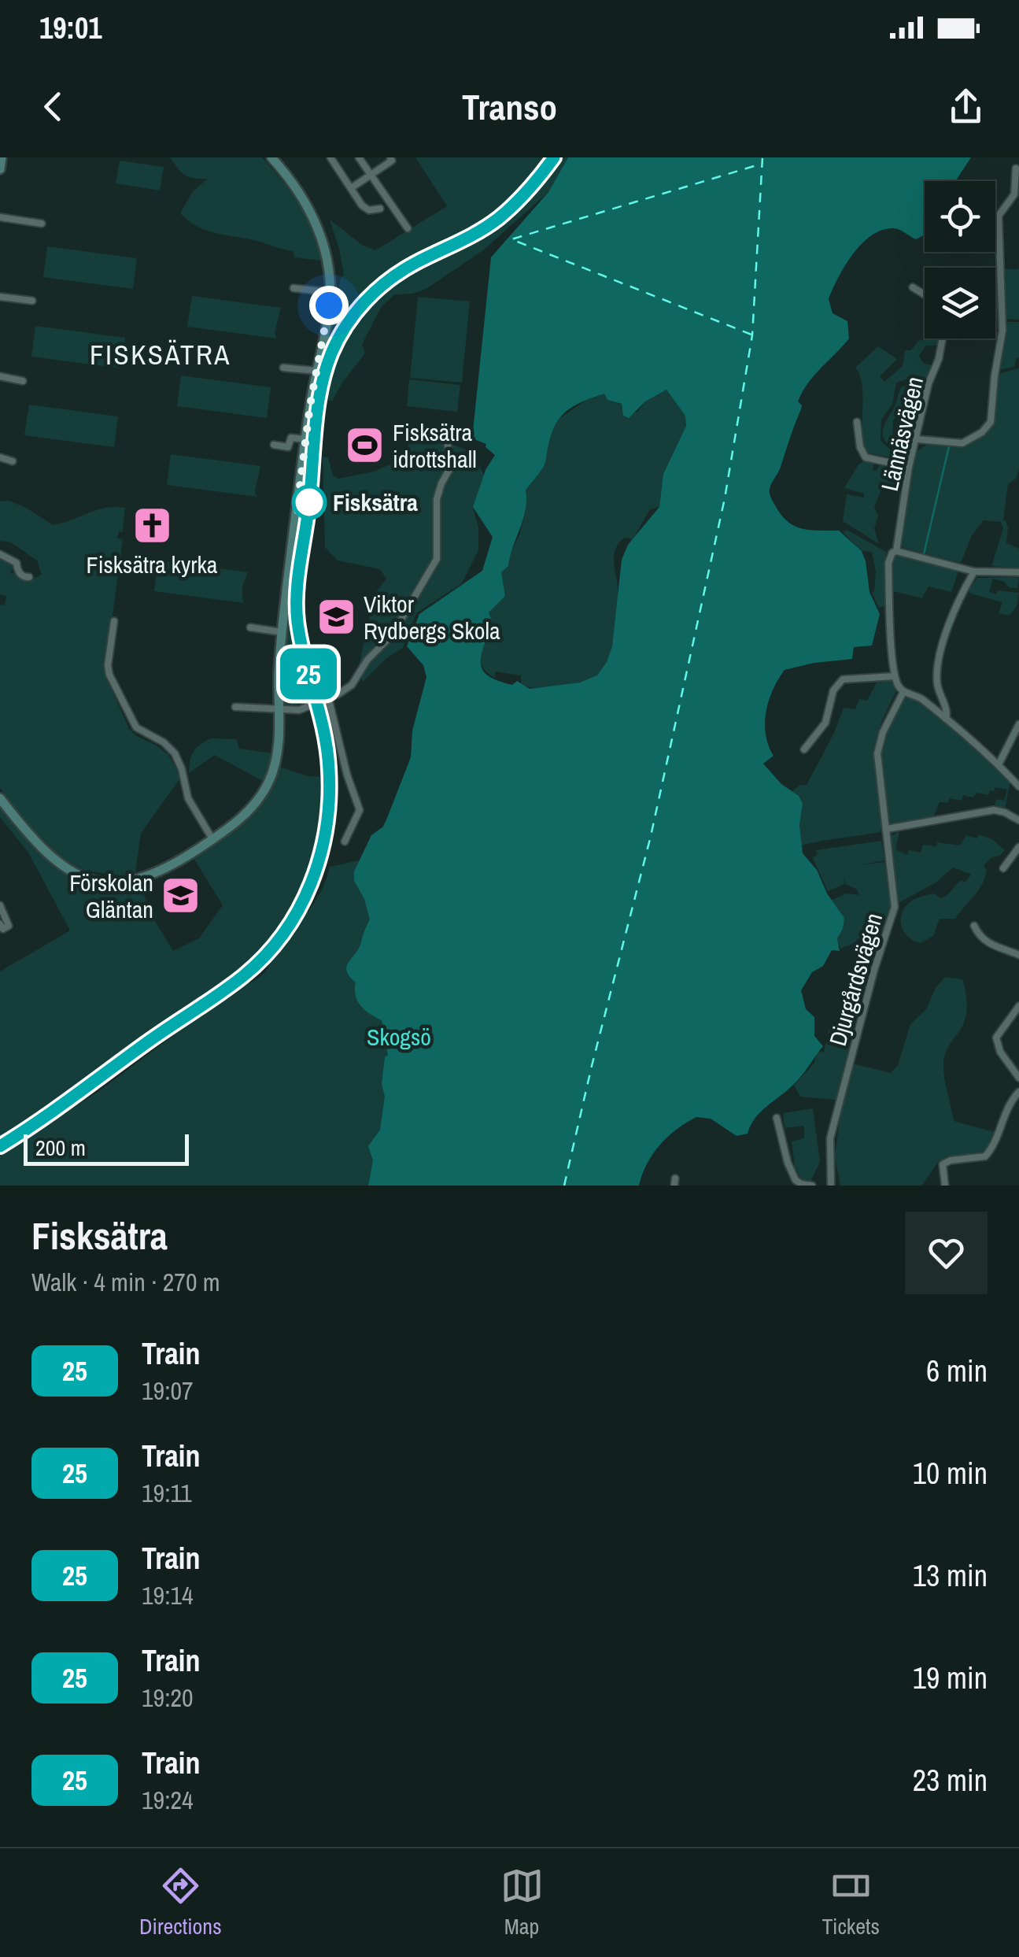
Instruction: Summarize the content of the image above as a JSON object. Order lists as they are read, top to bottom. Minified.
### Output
{"streets":{"street":["Lännäsvägen","Djurgårdsvägen"]},"districts":["FISKSÄTRA"],"parks":["Skogsö"],"places":{"sports":["Fisksätra idrottshall"],"other":["Fisksätra"],"church":["Fisksätra kyrka"],"school or university":["Viktor Rydbergs Skola","Förskolan Gläntan"]},"scale_bar":"200 m","page":{"status":"19:01","header":"Transo","on_map":"25","scale":"200 m","heading":["Fisksätra","Walk · 4 min · 270 m"],"list":[{"mark":"25","name":"Train","note":"19:07","value":"6 min"},{"mark":"25","name":"Train","note":"19:11","value":"10 min"},{"mark":"25","name":"Train","note":"19:14","value":"13 min"},{"mark":"25","name":"Train","note":"19:20","value":"19 min"},{"mark":"25","name":"Train","note":"19:24","value":"23 min"}],"tabs":["Directions","Map","Tickets"]}}
